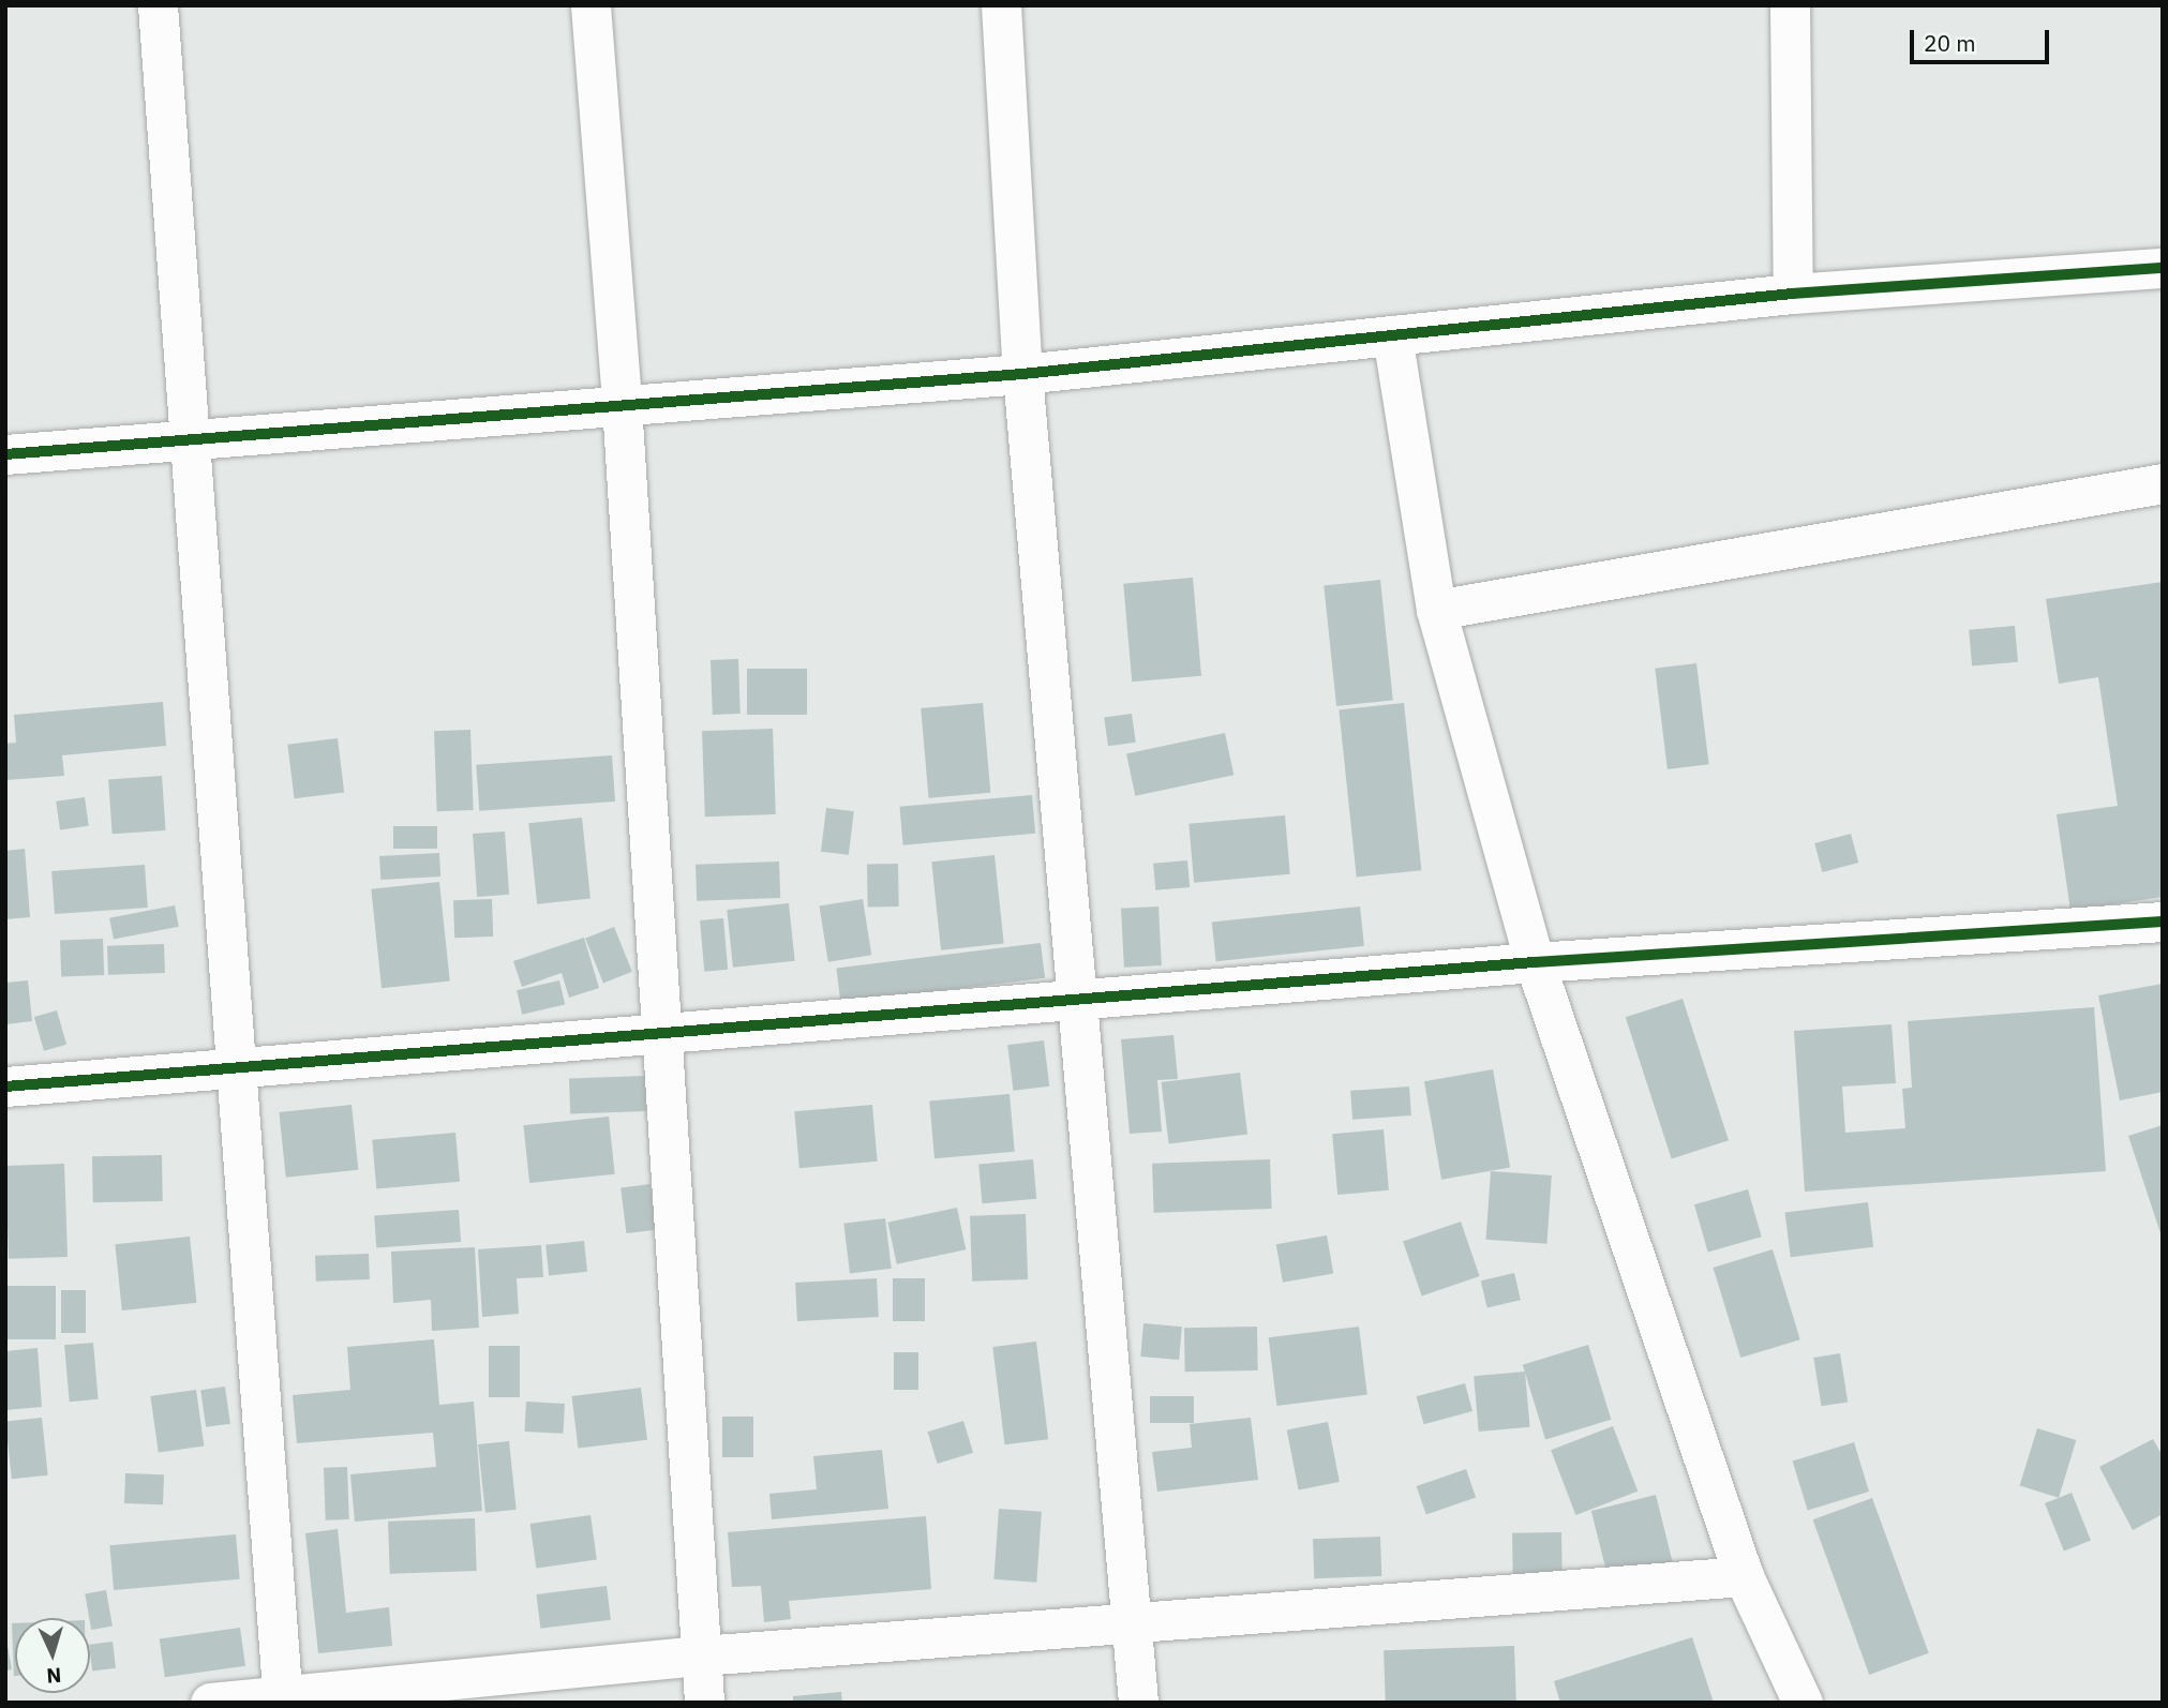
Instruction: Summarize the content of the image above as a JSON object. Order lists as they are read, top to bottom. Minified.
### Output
{"scale_bar":"20 m","north":"bottom"}
